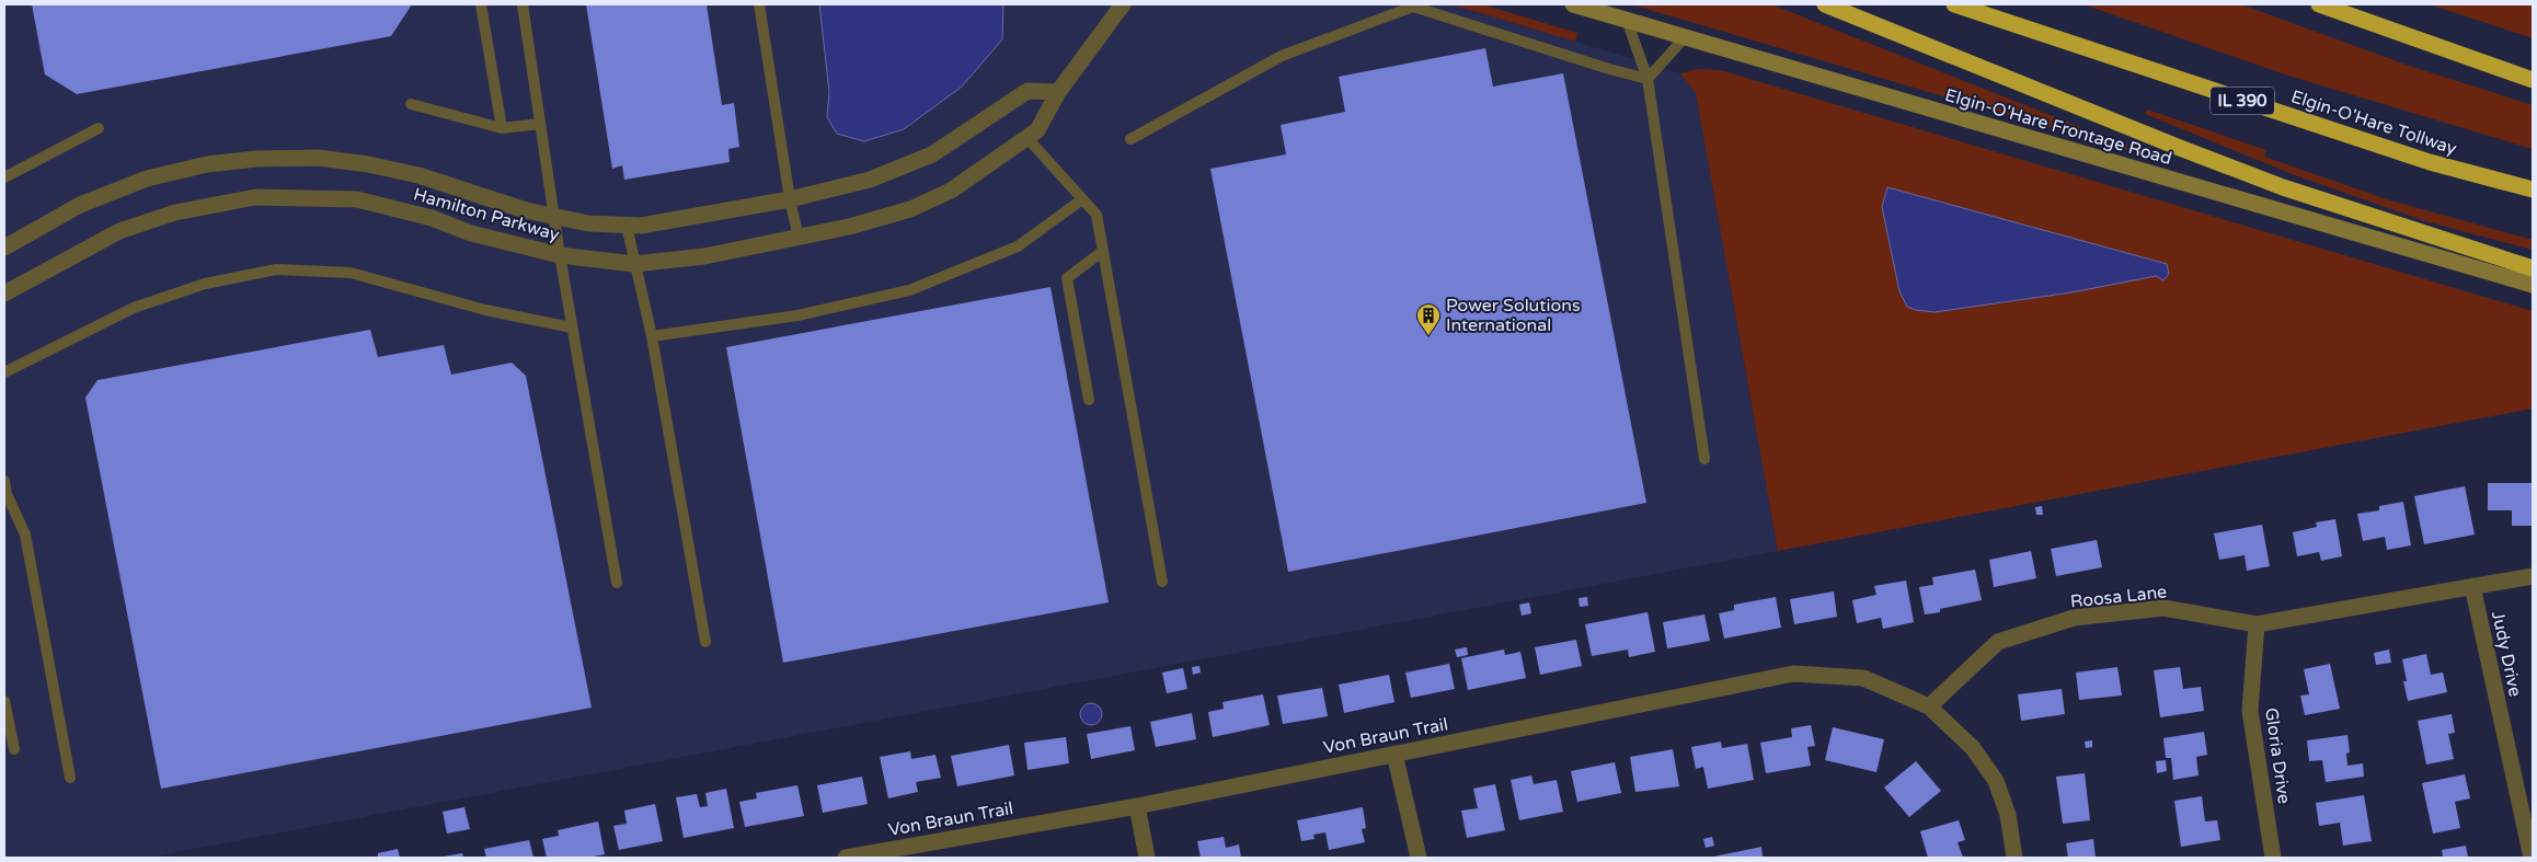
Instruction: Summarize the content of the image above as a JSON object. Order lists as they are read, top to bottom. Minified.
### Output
{"streets":{"highway":["IL 390","Elgin-O'Hare Tollway"],"main road":["Elgin-O'Hare Frontage Road"],"street":["Hamilton Parkway","Roosa Lane","Judy Drive","Von Braun Trail","Gloria Drive"]},"crossings":[["Roosa Lane","Judy Drive"],["Roosa Lane","Von Braun Trail"],["Roosa Lane","Gloria Drive"]],"places":{"building":["Power Solutions International"]}}
